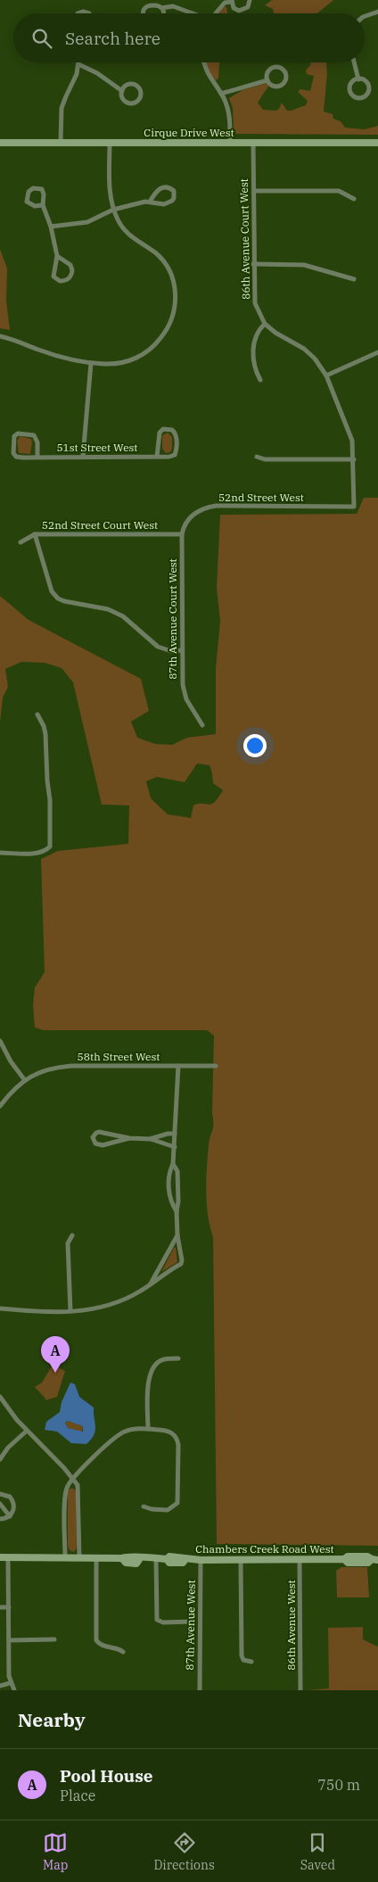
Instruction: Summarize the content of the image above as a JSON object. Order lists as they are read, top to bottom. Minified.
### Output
{"streets":{"street":["Cirque Drive West","86th Avenue Court West","51st Street West","52nd Street West","52nd Street Court West","87th Avenue Court West","58th Street West","Chambers Creek Road West","87th Avenue West","86th Avenue West"]},"crossings":[["Cirque Drive West","86th Avenue Court West"],["52nd Street West","52nd Street Court West"],["52nd Street West","87th Avenue Court West"],["52nd Street Court West","87th Avenue Court West"],["Chambers Creek Road West","87th Avenue West"],["Chambers Creek Road West","86th Avenue West"]],"page":{"search":"Search here","pins":"A","heading":"Nearby","list":[{"mark":"A","name":"Pool House","note":"Place","value":"750 m"}],"nav":["Map","Directions","Saved"]}}
